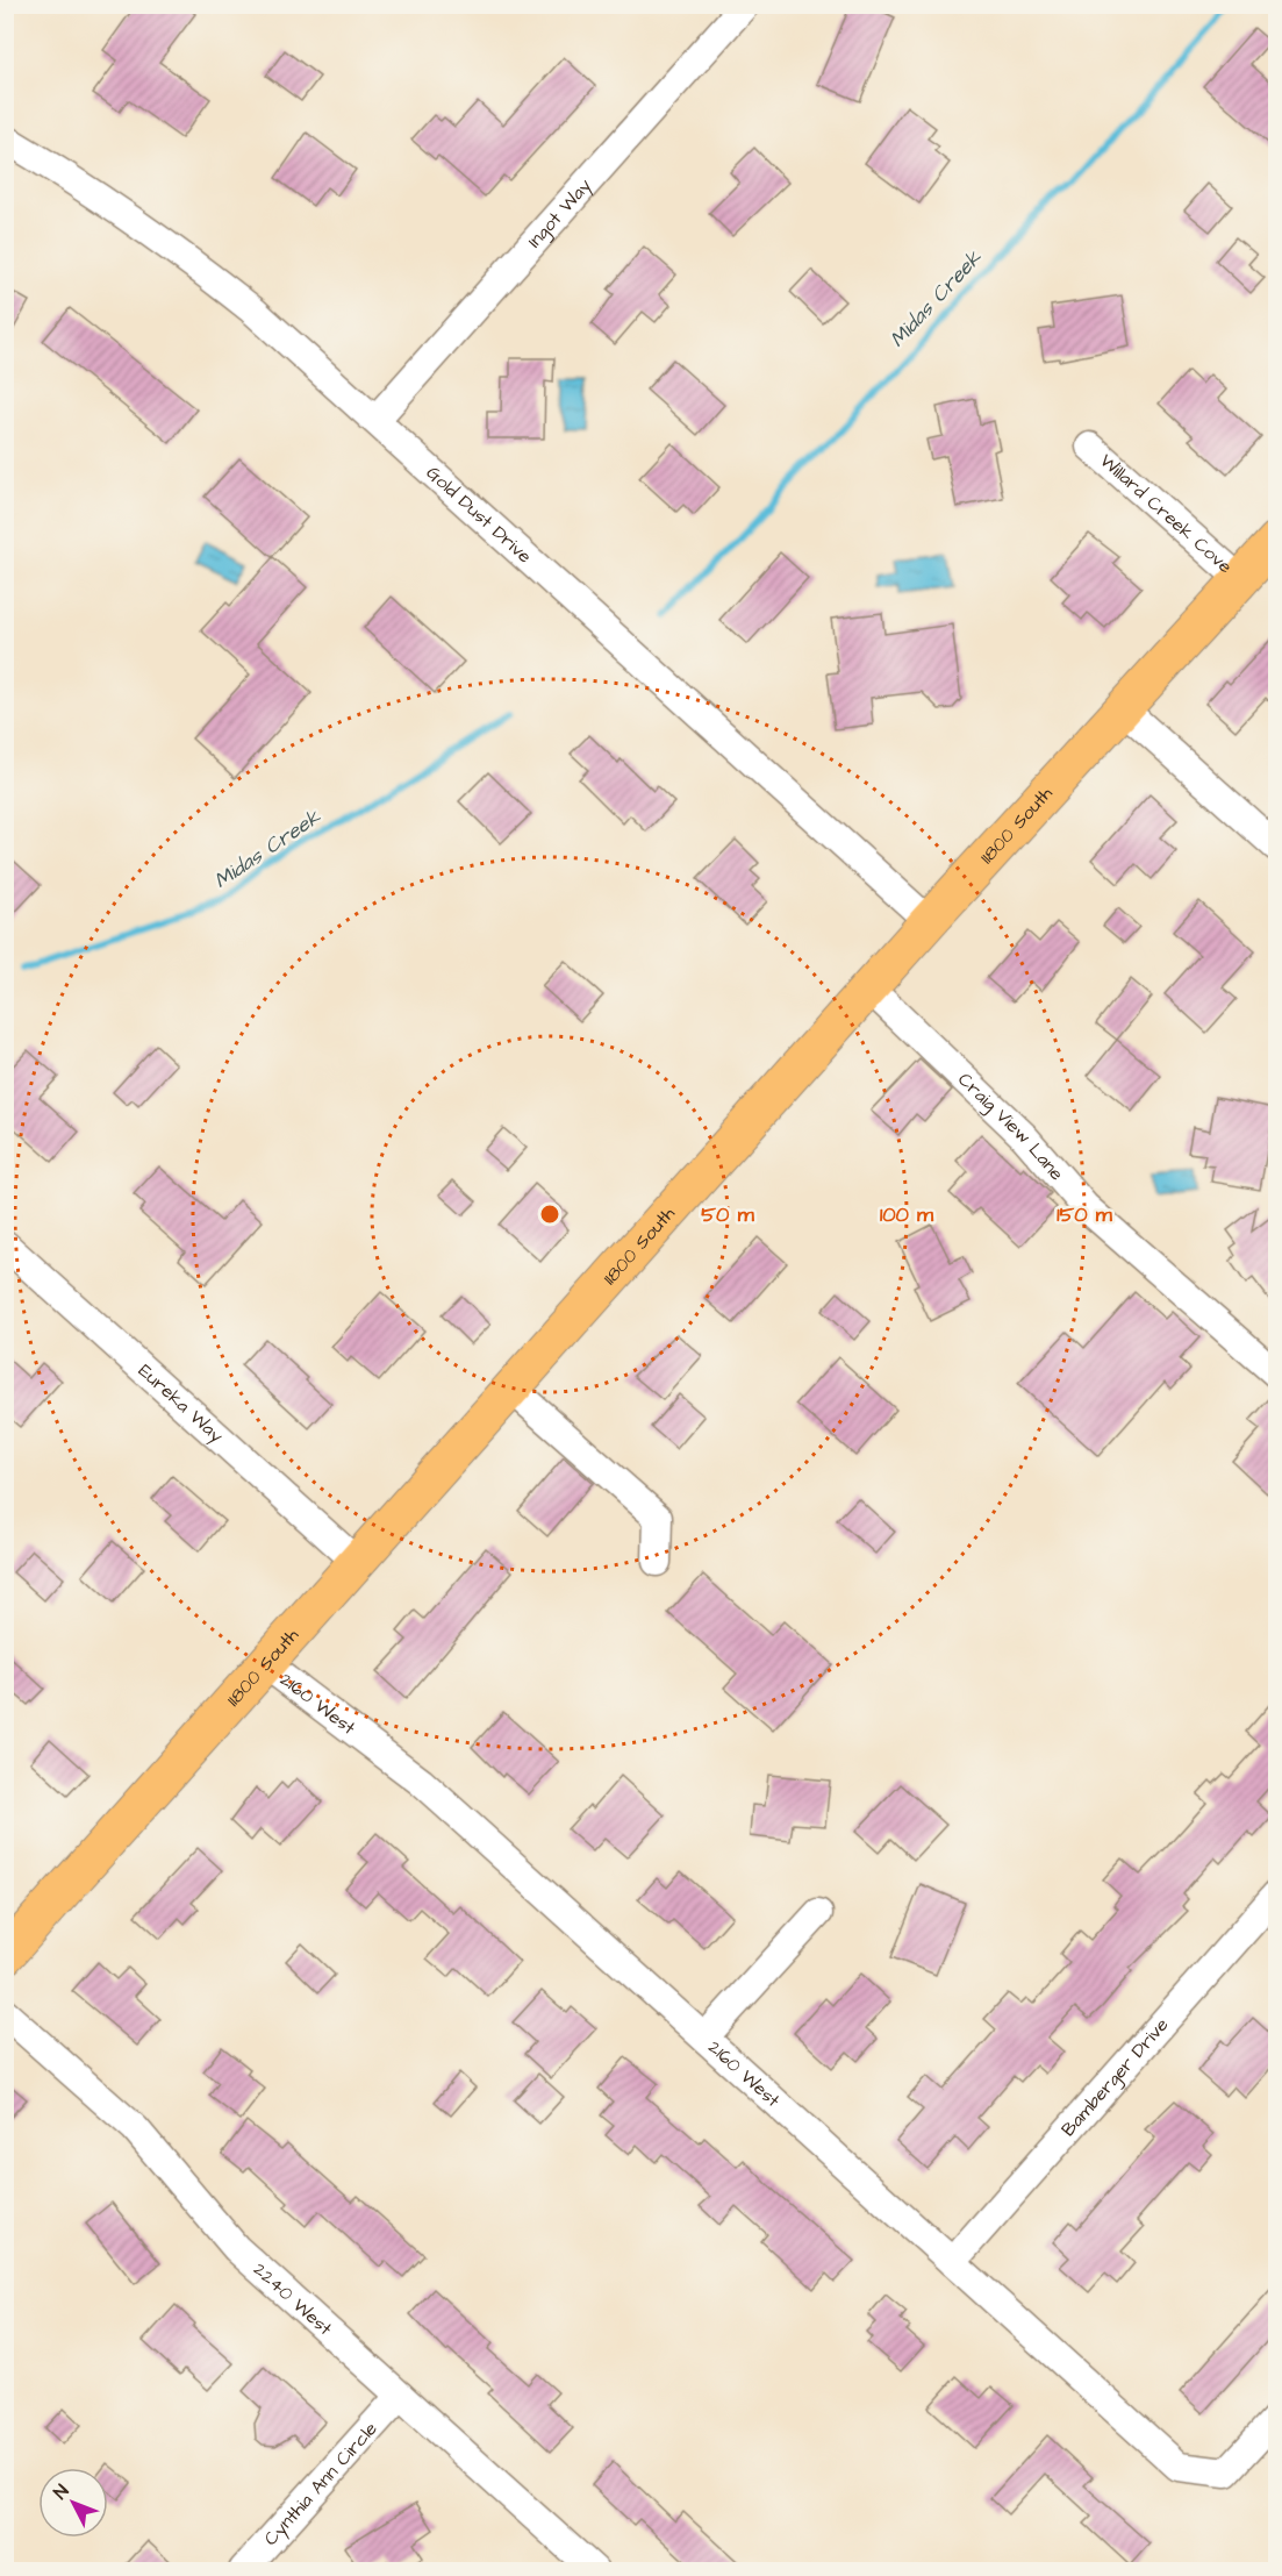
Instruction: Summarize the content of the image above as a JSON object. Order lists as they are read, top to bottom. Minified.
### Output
{"streets":{"main road":["11800 South"],"street":["Ingot Way","Gold Dust Drive","Willard Creek Cove","Craig View Lane","Eureka Way","2160 West","Bamberger Drive","2240 West","Cynthia Ann Circle"]},"crossings":[["Ingot Way","Gold Dust Drive"],["Gold Dust Drive","11800 South"],["Willard Creek Cove","11800 South"],["11800 South","Craig View Lane"],["11800 South","Eureka Way"],["11800 South","2160 West"],["2160 West","Bamberger Drive"],["2240 West","Cynthia Ann Circle"]],"water":["Midas Creek"],"north":"top left","rings":["50 m","100 m","150 m"]}
